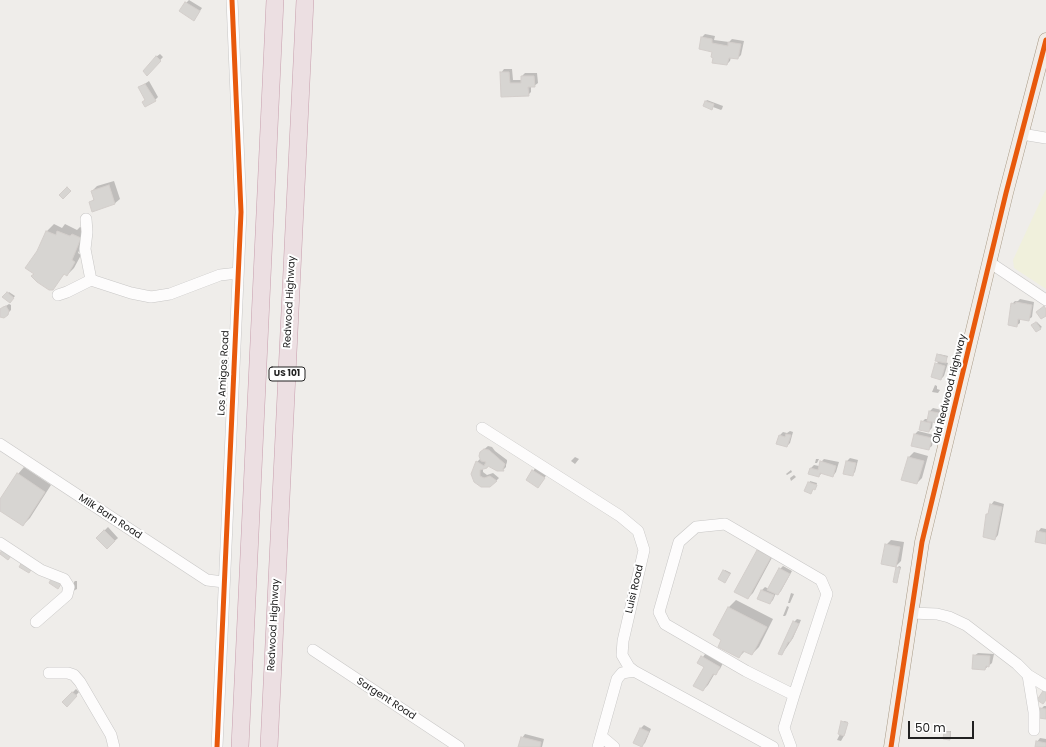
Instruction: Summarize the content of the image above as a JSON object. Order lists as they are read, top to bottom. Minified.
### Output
{"streets":{"highway":["Redwood Highway","US 101"],"main road":["Old Redwood Highway"],"street":["Los Amigos Road","Milk Barn Road","Luisi Road","Sargent Road"]},"crossings":[["Los Amigos Road","Milk Barn Road"]],"scale_bar":"50 m"}
